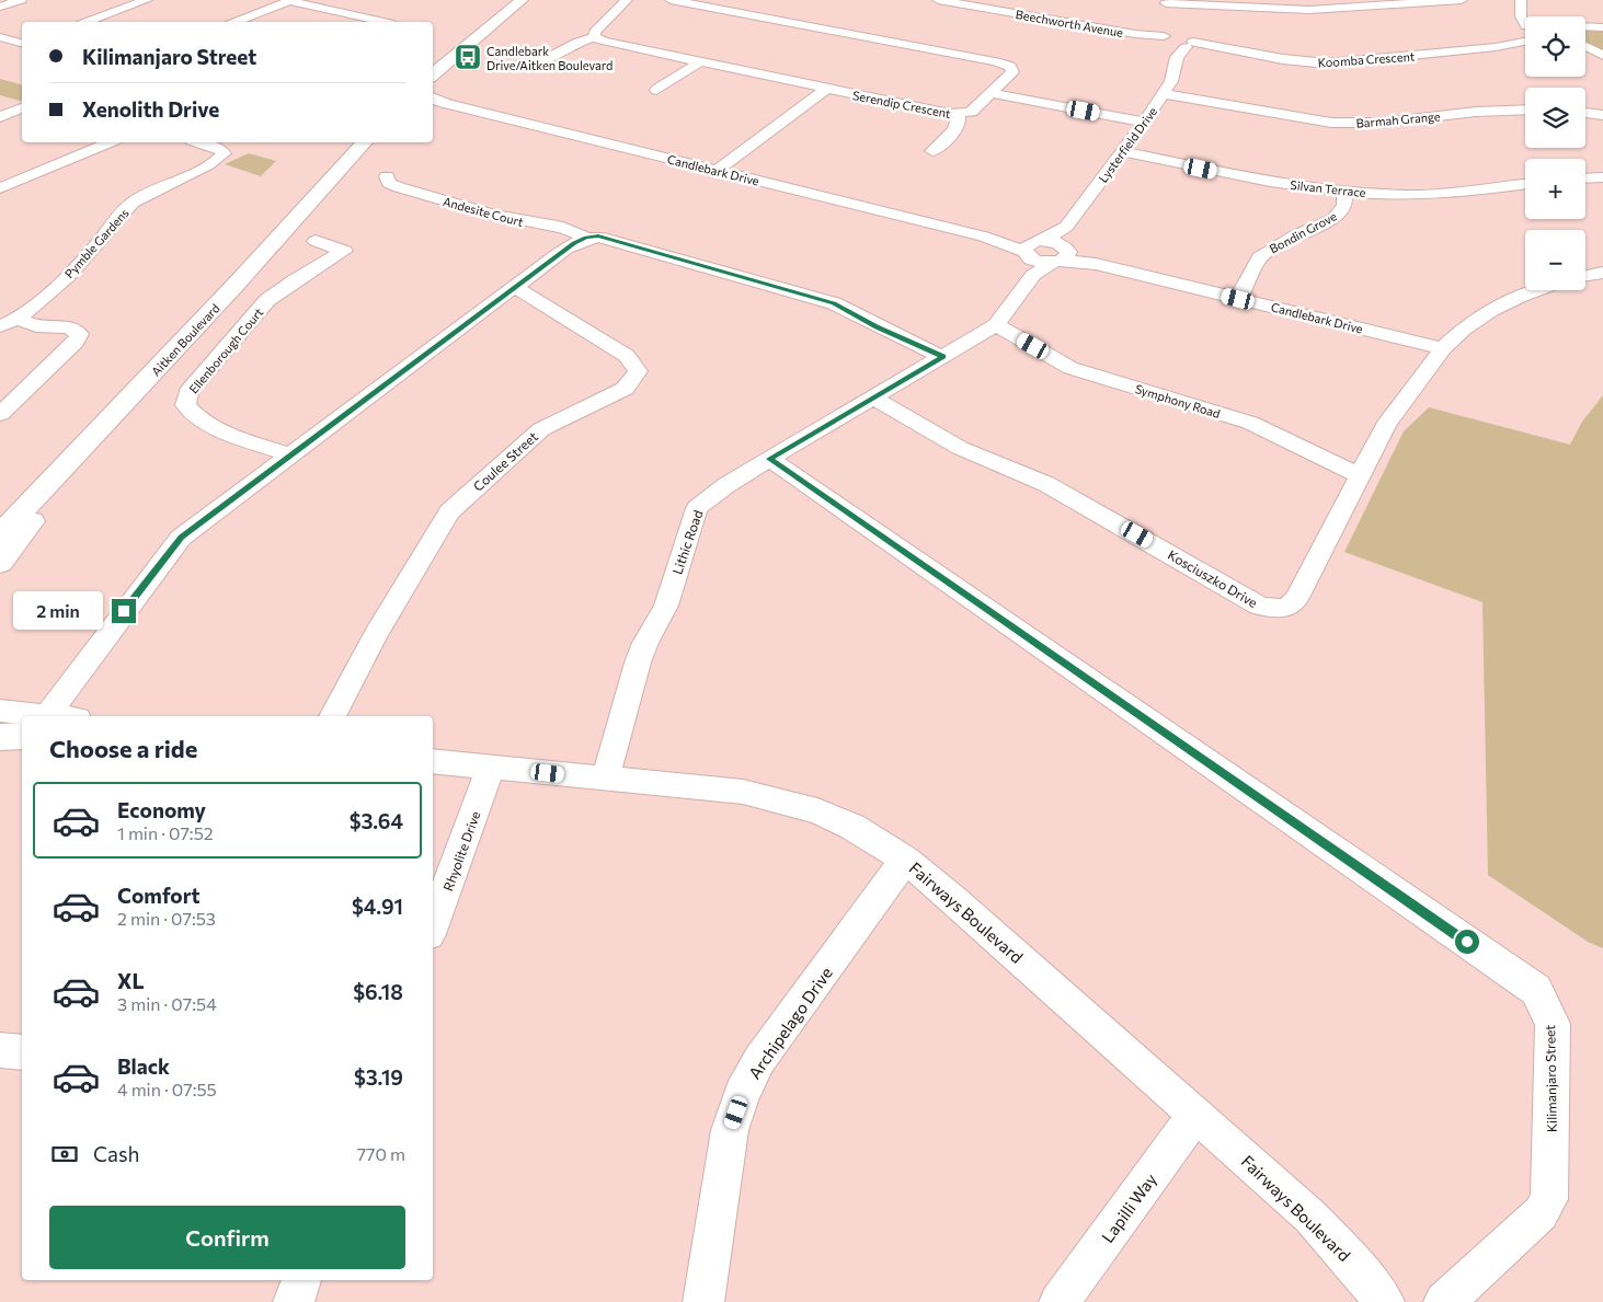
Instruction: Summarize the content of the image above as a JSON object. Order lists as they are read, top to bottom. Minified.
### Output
{"streets":{"main road":["Aitken Boulevard"],"street":["Beechworth Avenue","Koomba Crescent","Serendip Crescent","Barmah Grange","Lysterfield Drive","Candlebark Drive","Silvan Terrace","Andesite Court","Bondin Grove","Pymble Gardens","Ellenborough Court","Symphony Road","Coulee Street","Lithic Road","Kosciuszko Drive","Rhyolite Drive","Fairways Boulevard","Archipelago Drive","Kilimanjaro Street","Lapilli Way"]},"crossings":[["Beechworth Avenue","Koomba Crescent"],["Beechworth Avenue","Lysterfield Drive"],["Koomba Crescent","Lysterfield Drive"],["Barmah Grange","Lysterfield Drive"],["Lysterfield Drive","Candlebark Drive"],["Lysterfield Drive","Silvan Terrace"],["Lysterfield Drive","Lithic Road"],["Candlebark Drive","Bondin Grove"],["Candlebark Drive","Lithic Road"],["Candlebark Drive","Kosciuszko Drive"],["Silvan Terrace","Bondin Grove"],["Andesite Court","Lithic Road"],["Symphony Road","Lithic Road"],["Symphony Road","Kosciuszko Drive"],["Lithic Road","Kosciuszko Drive"],["Lithic Road","Fairways Boulevard"],["Lithic Road","Kilimanjaro Street"],["Rhyolite Drive","Fairways Boulevard"],["Fairways Boulevard","Archipelago Drive"],["Fairways Boulevard","Lapilli Way"]],"places":{"bus stop":["Candlebark Drive/Aitken Boulevard"]},"page":{"map_buttons":["+","−"],"banner":["Kilimanjaro Street","Xenolith Drive"],"bubble":"2 min","heading":"Choose a ride","list":[{"name":"Economy","note":"1 min · 07:52","value":"$3.64"},{"name":"Comfort","note":"2 min · 07:53","value":"$4.91"},{"name":"XL","note":"3 min · 07:54","value":"$6.18"},{"name":"Black","note":"4 min · 07:55","value":"$3.19"}],"pay":["Cash","770 m"],"buttons":"Confirm"}}
